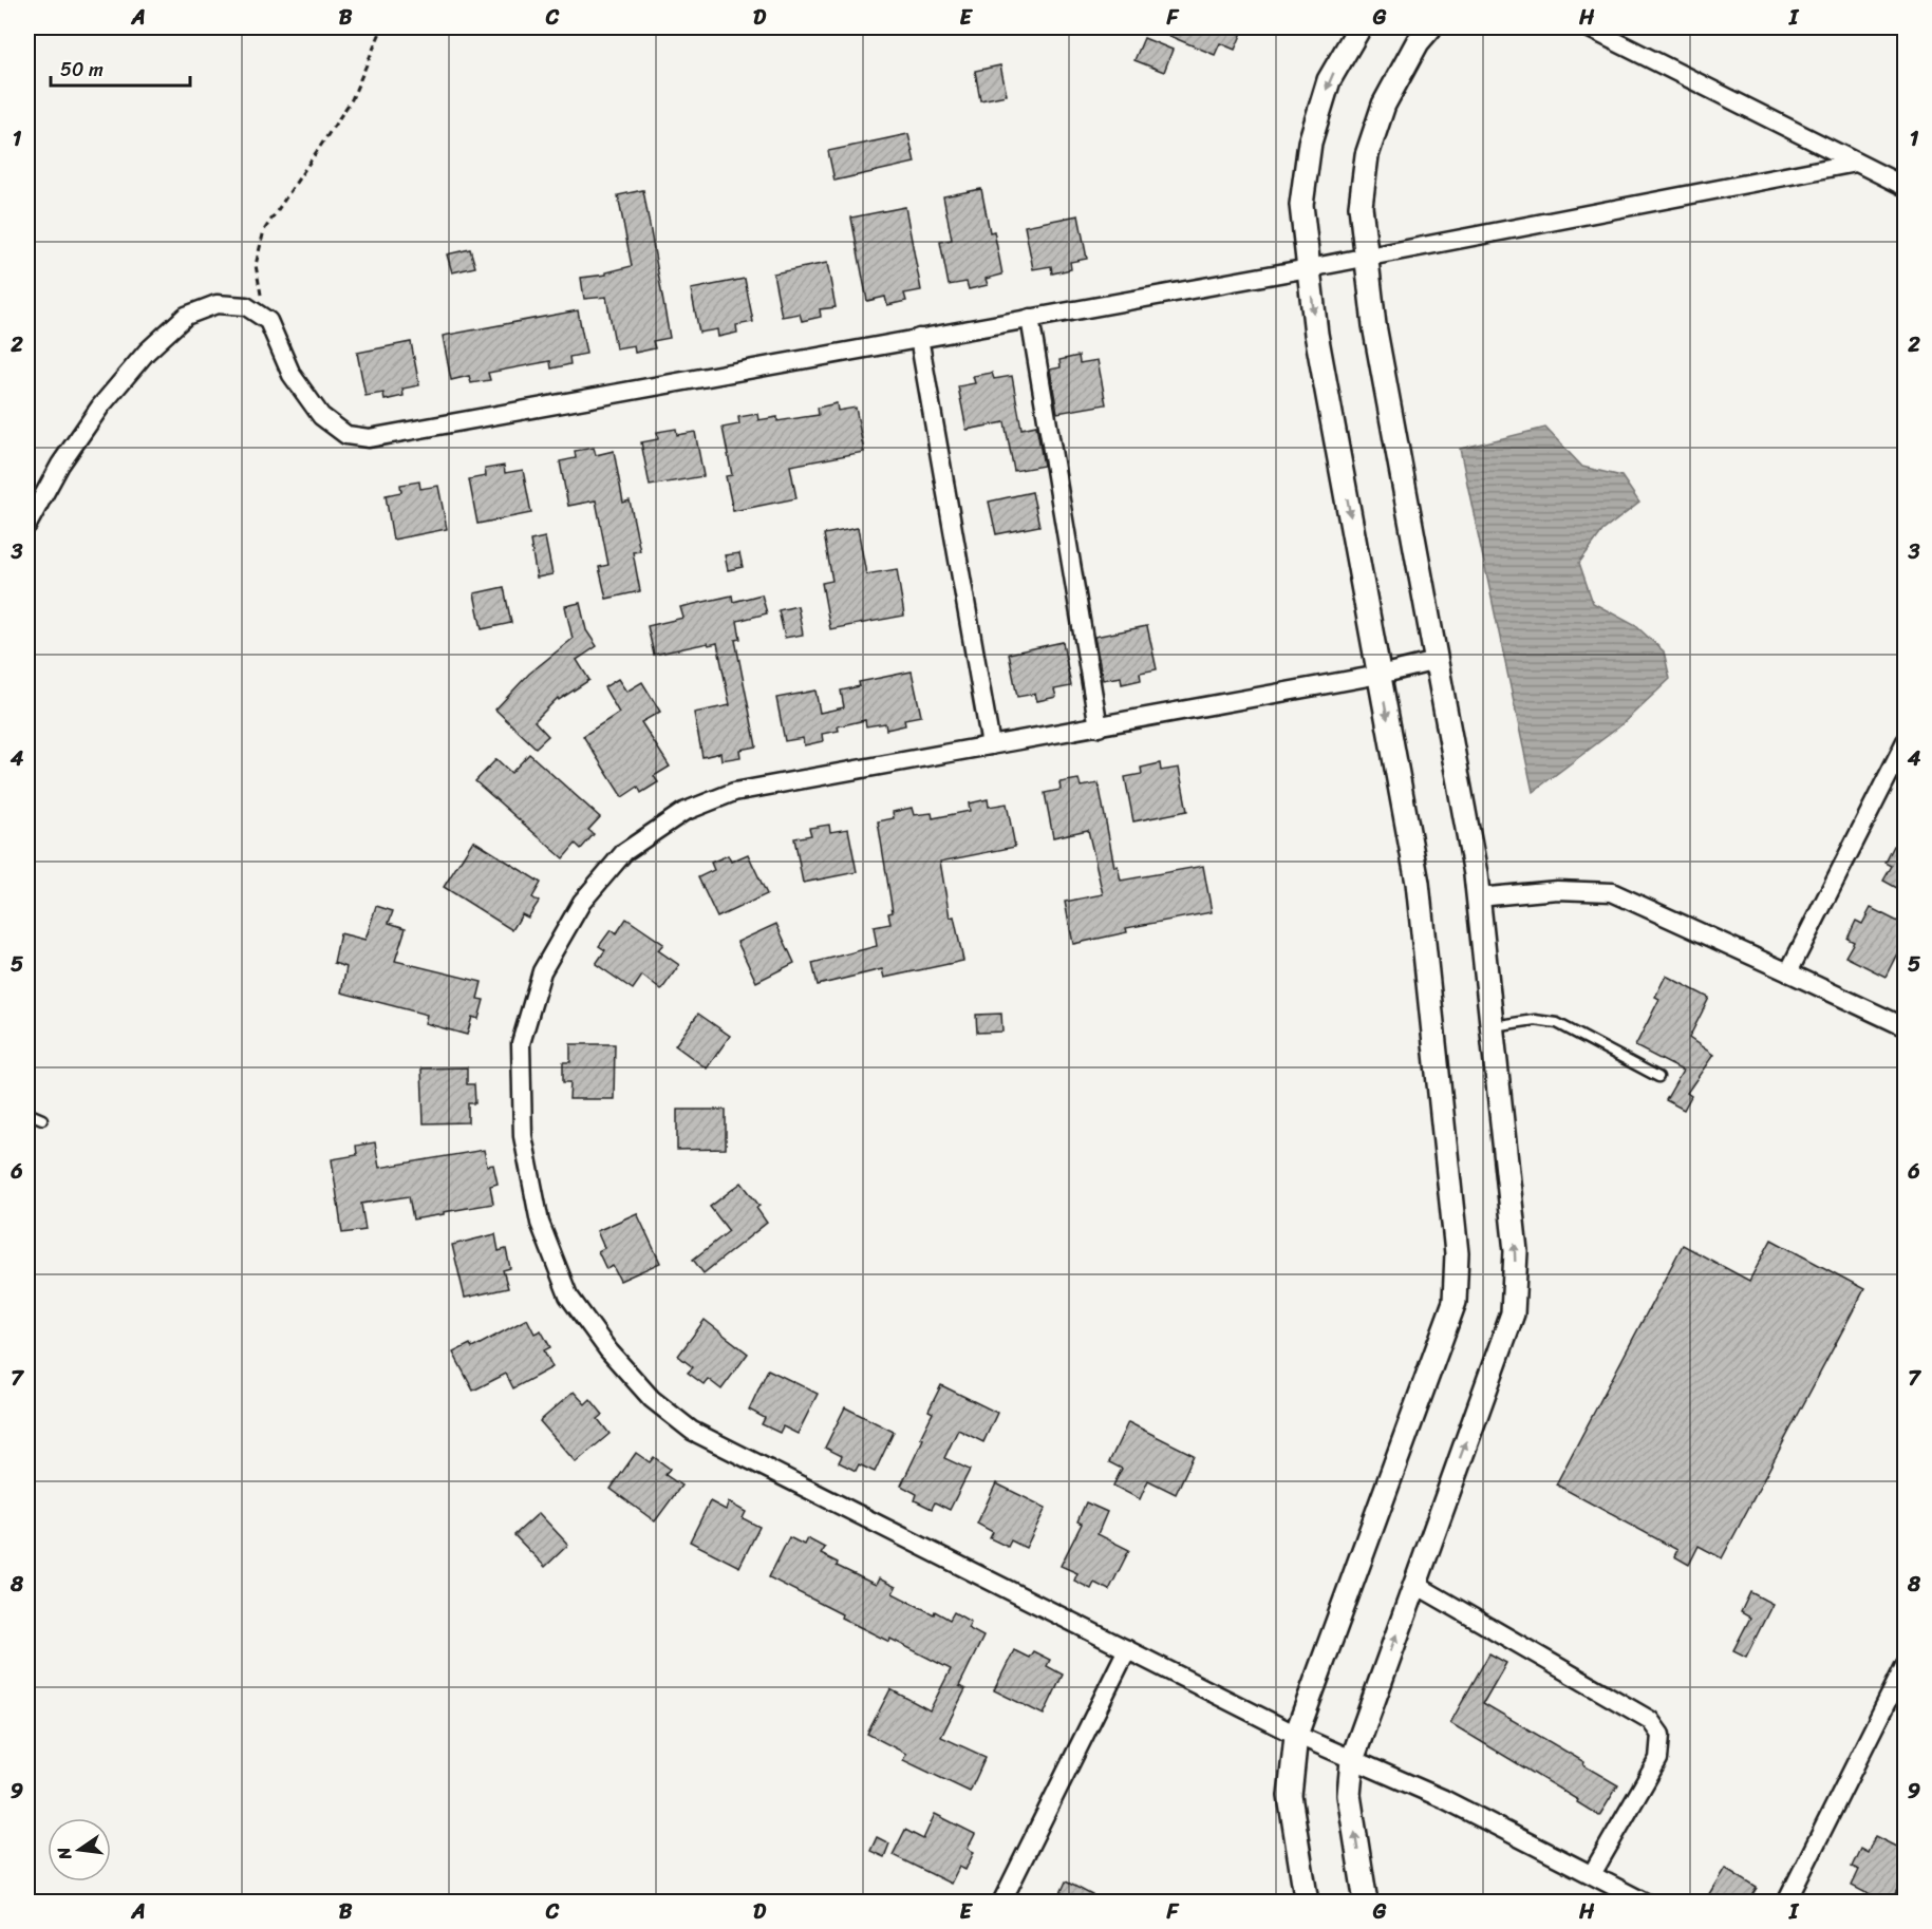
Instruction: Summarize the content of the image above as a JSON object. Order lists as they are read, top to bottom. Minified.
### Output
{"scale_bar":"50 m","north":"left","grid":{"columns":["A","B","C","D","E","F","G","H","I"],"rows":["1","2","3","4","5","6","7","8","9"]}}
